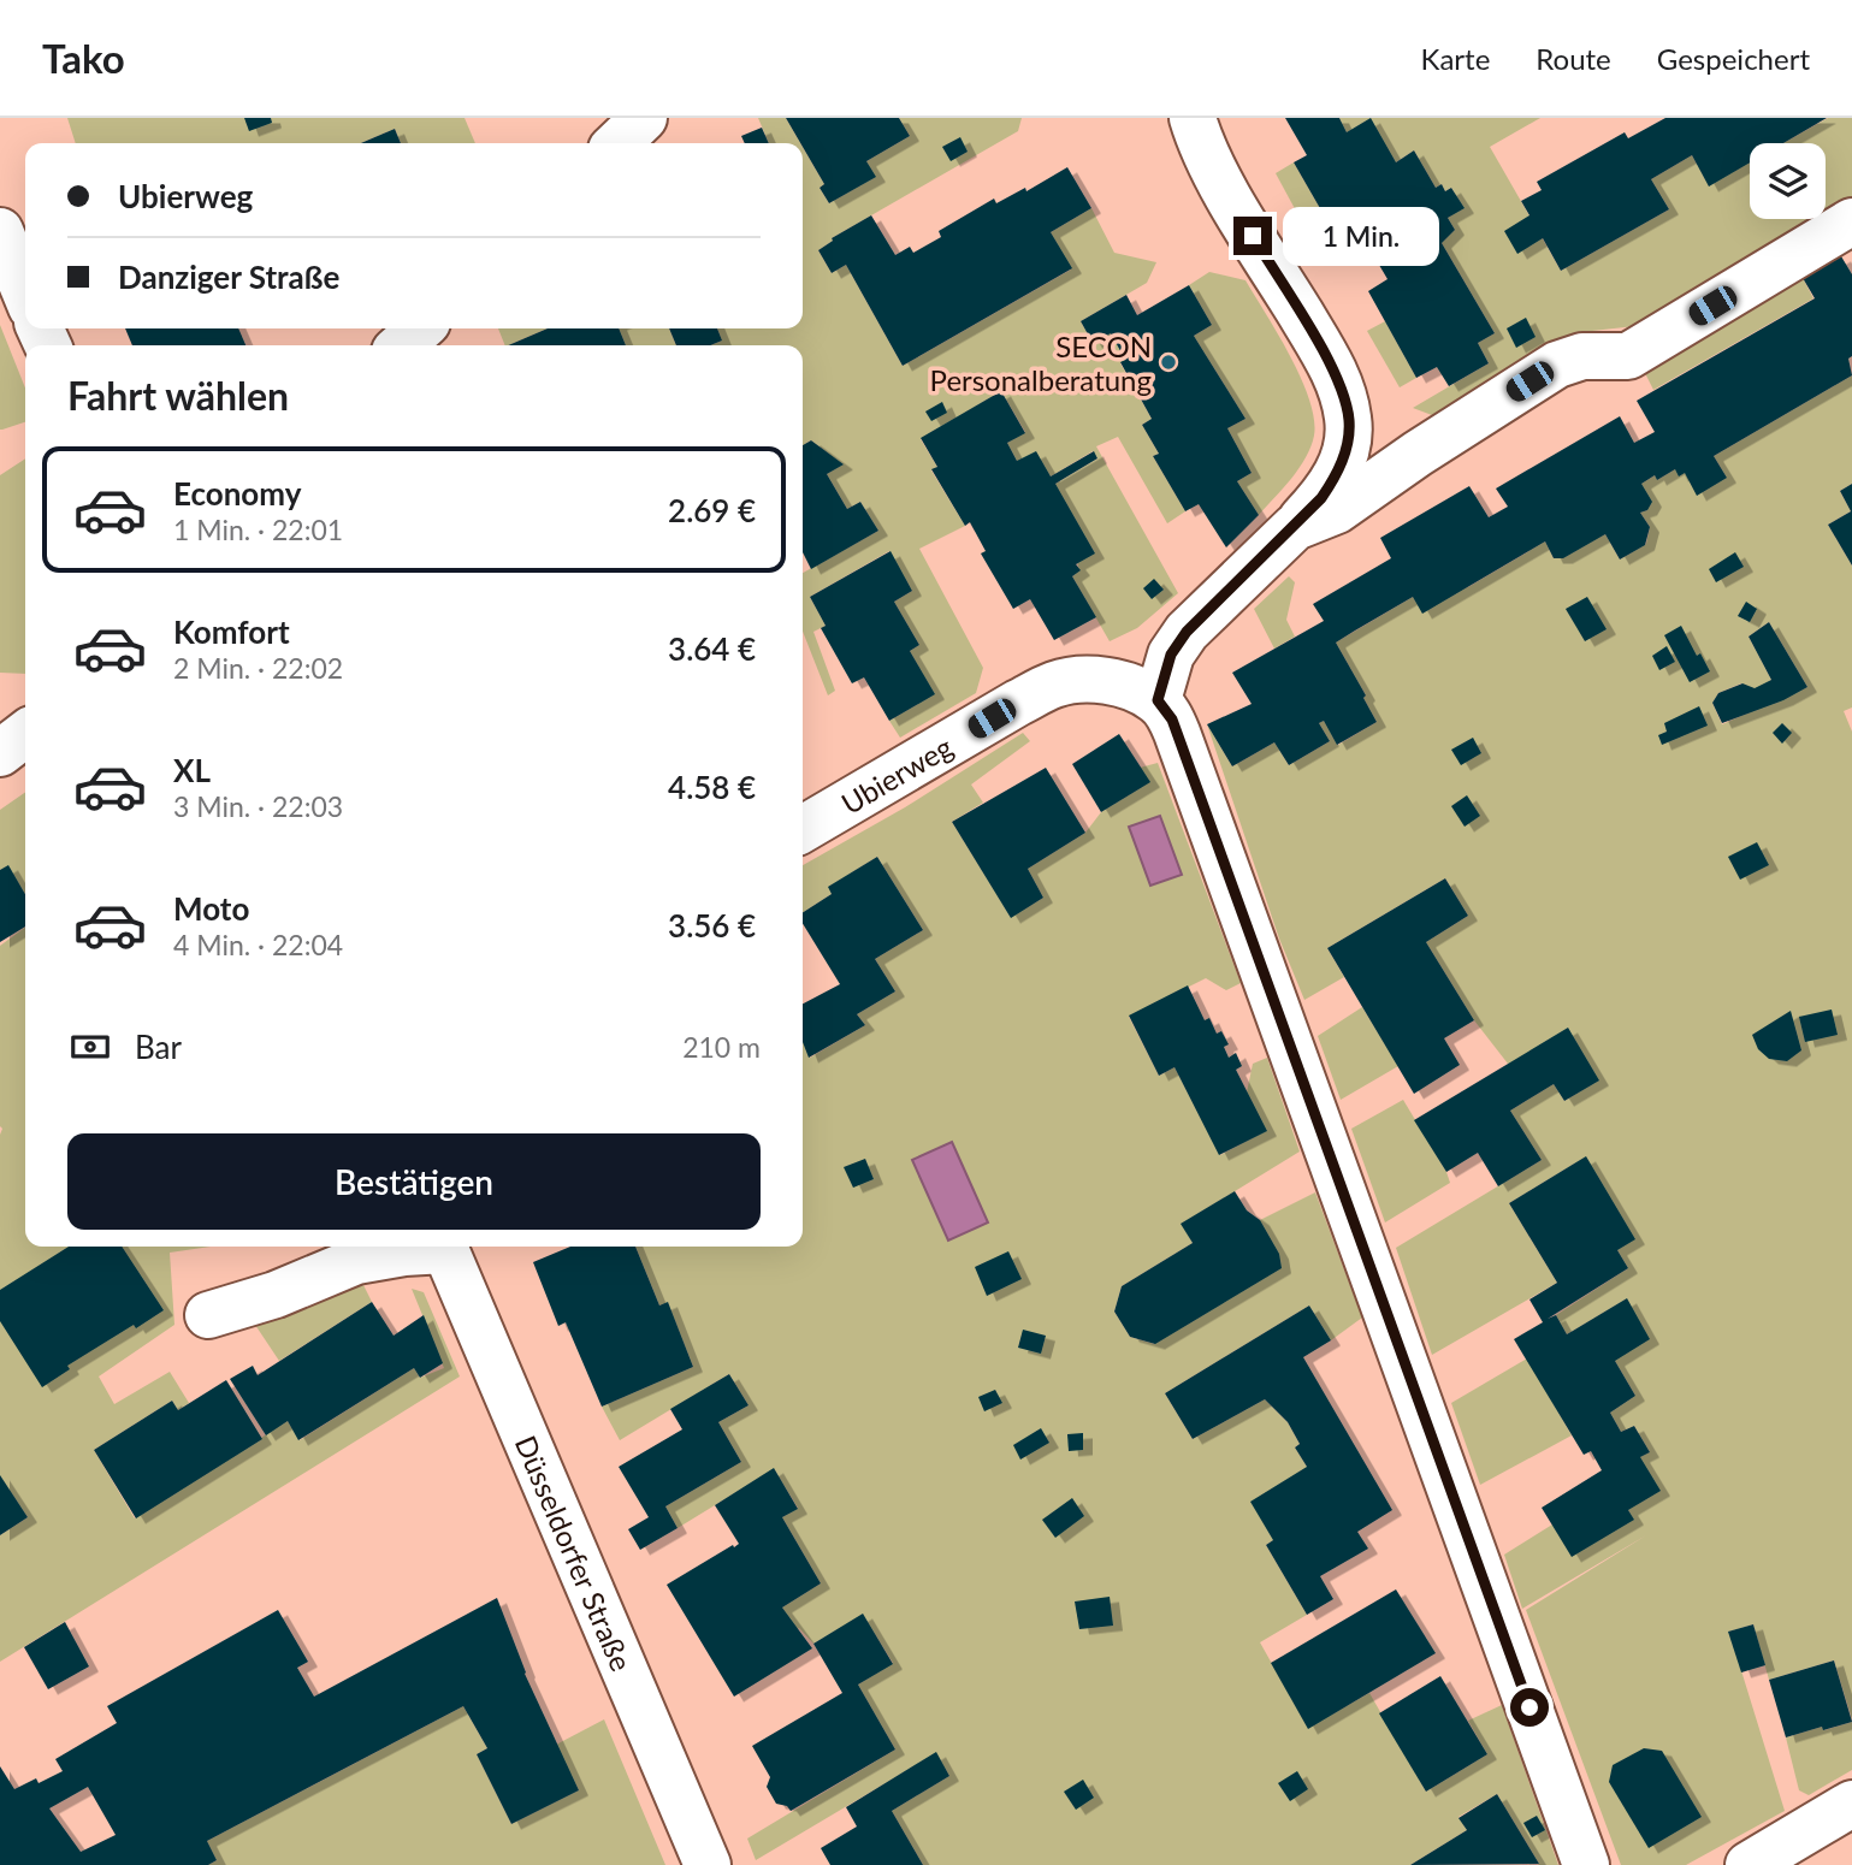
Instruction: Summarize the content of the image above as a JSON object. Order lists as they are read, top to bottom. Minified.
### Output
{"streets":{"street":["Ubierweg","Düsseldorfer Straße"]},"places":["SECON Personalberatung"],"page":{"header":"Tako","nav":["Karte","Route","Gespeichert"],"banner":["Ubierweg","Danziger Straße"],"bubble":"1 Min.","heading":"Fahrt wählen","list":[{"name":"Economy","note":"1 Min. · 22:01","value":"2.69 €"},{"name":"Komfort","note":"2 Min. · 22:02","value":"3.64 €"},{"name":"XL","note":"3 Min. · 22:03","value":"4.58 €"},{"name":"Moto","note":"4 Min. · 22:04","value":"3.56 €"}],"pay":["Bar","210 m"],"buttons":"Bestätigen"}}
